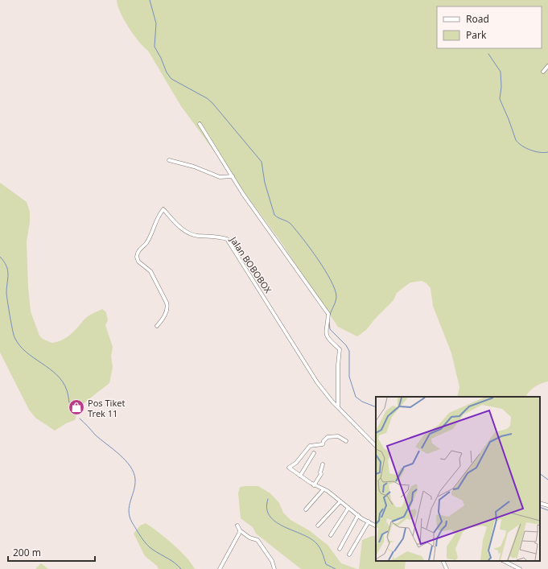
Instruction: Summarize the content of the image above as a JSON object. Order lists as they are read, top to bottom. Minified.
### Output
{"streets":{"street":["Jalan BOBOBOX"]},"places":{"shop":["Pos Tiket Trek 11"]},"legend":["Road","Park"],"scale_bar":"200 m"}
